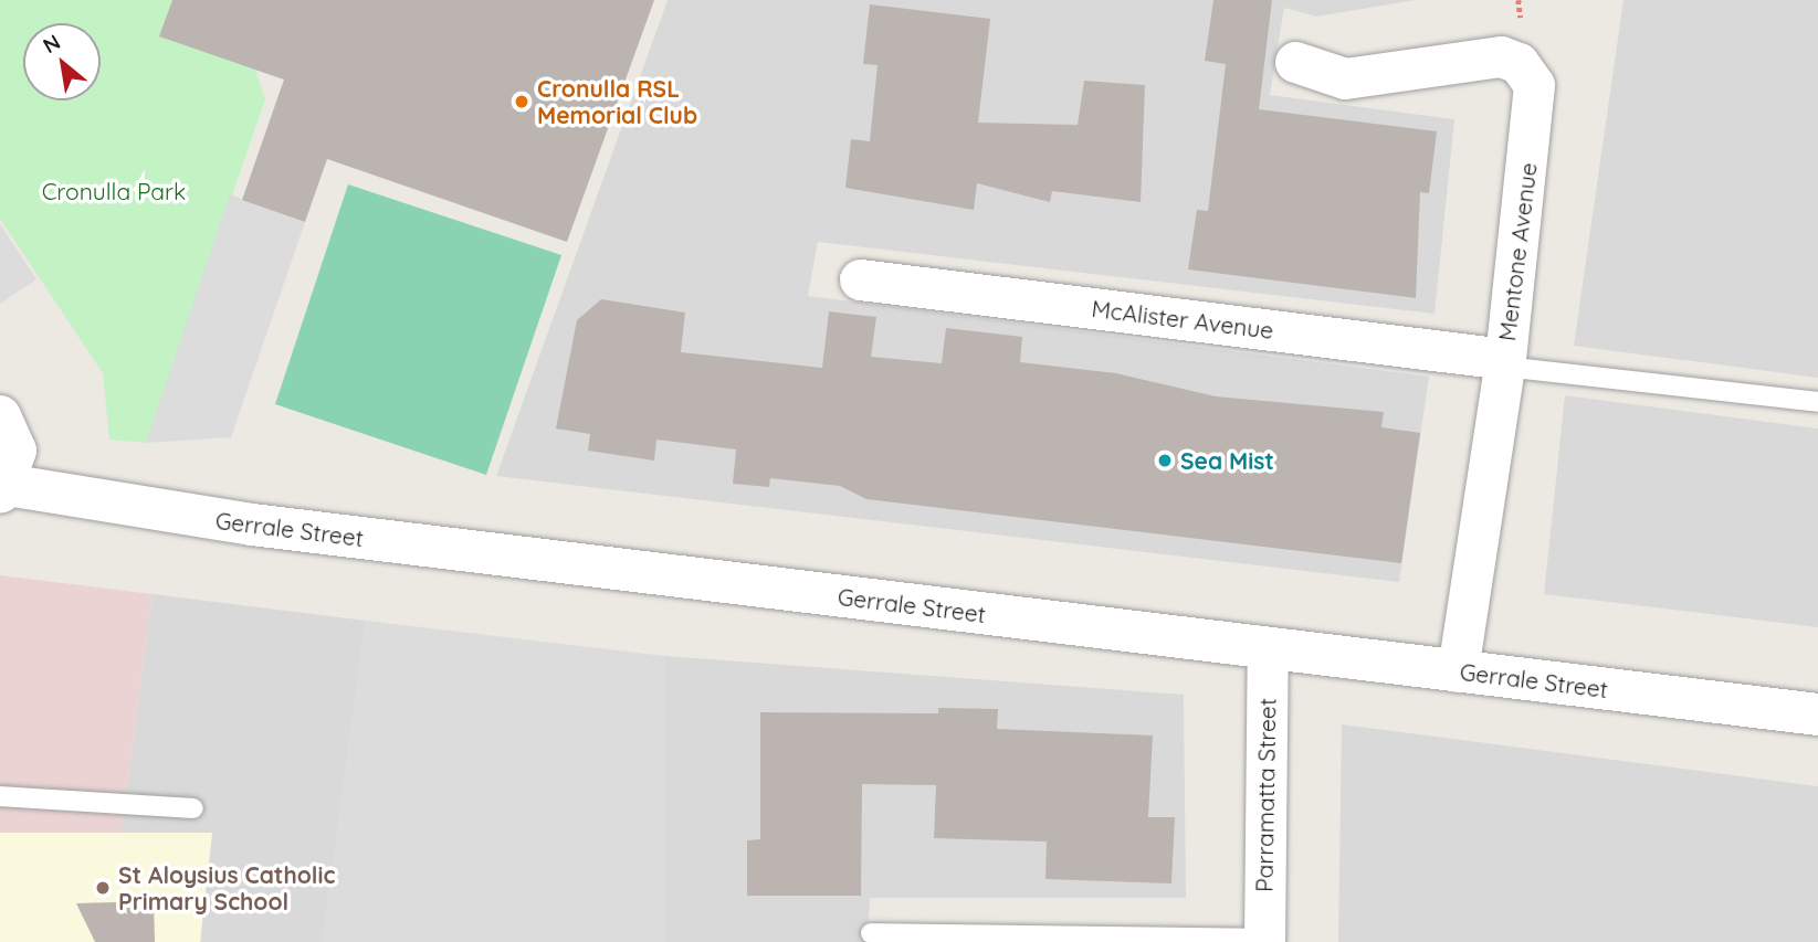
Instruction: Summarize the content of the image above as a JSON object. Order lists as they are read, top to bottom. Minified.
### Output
{"streets":{"street":["Mentone Avenue","McAlister Avenue","Gerrale Street","Parramatta Street"]},"crossings":[["Mentone Avenue","McAlister Avenue"],["Mentone Avenue","Gerrale Street"],["Gerrale Street","Parramatta Street"]],"parks":["Cronulla Park"],"places":["Cronulla RSL Memorial Club","Sea Mist","St Aloysius Catholic Primary School"],"north":"top left"}
